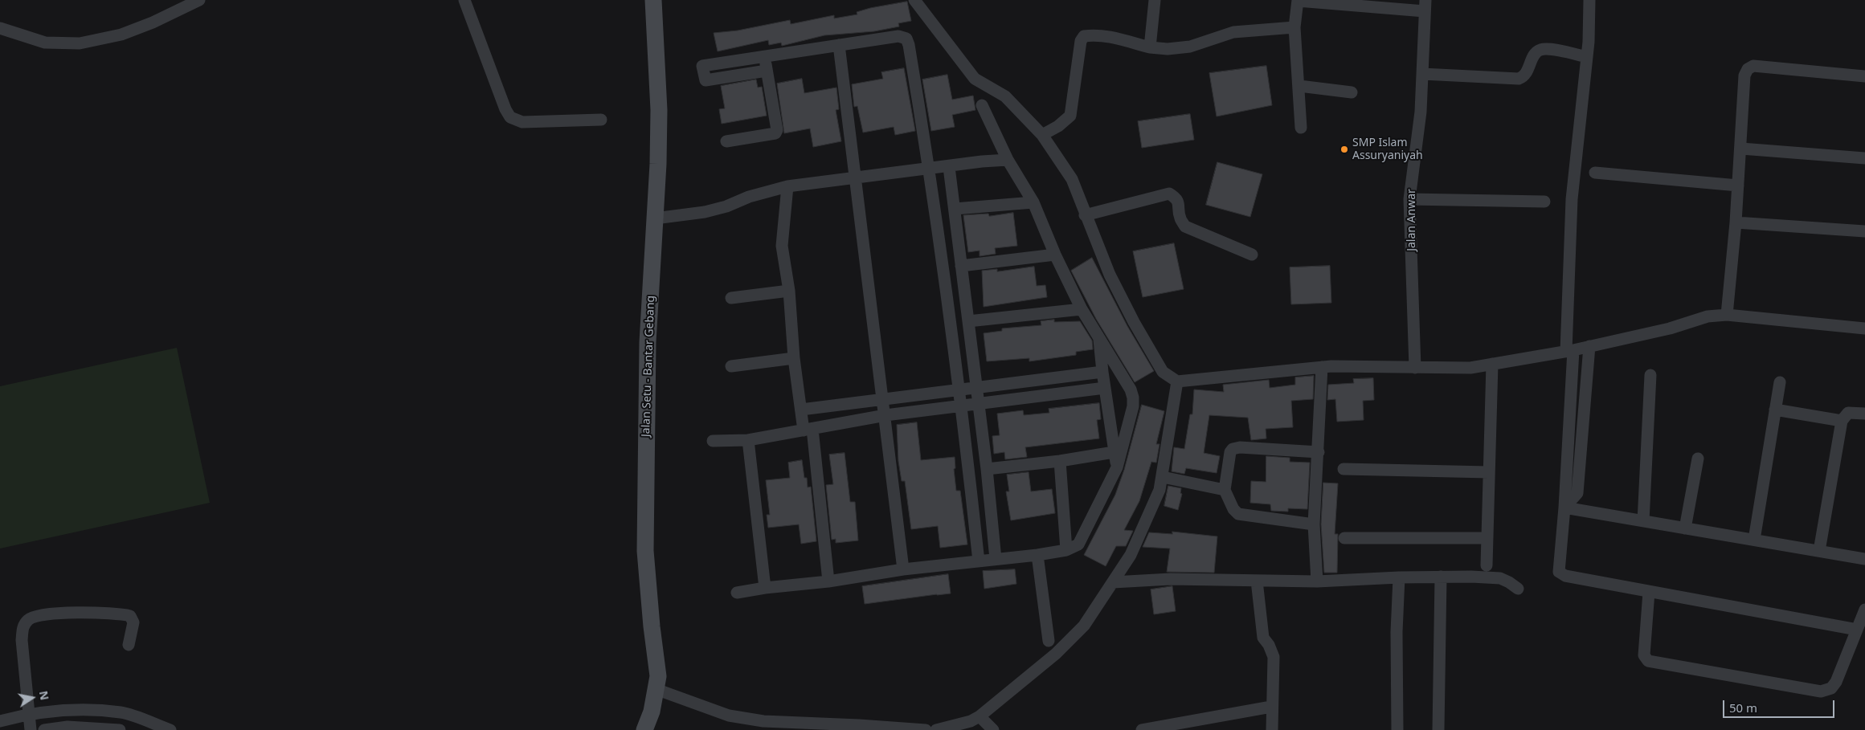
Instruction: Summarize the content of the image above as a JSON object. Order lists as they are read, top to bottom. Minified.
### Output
{"streets":{"main road":["Jalan Setu - Bantar Gebang"],"street":["Jalan Anwar"]},"places":["SMP Islam Assuryaniyah"],"scale_bar":"50 m","north":"right"}
